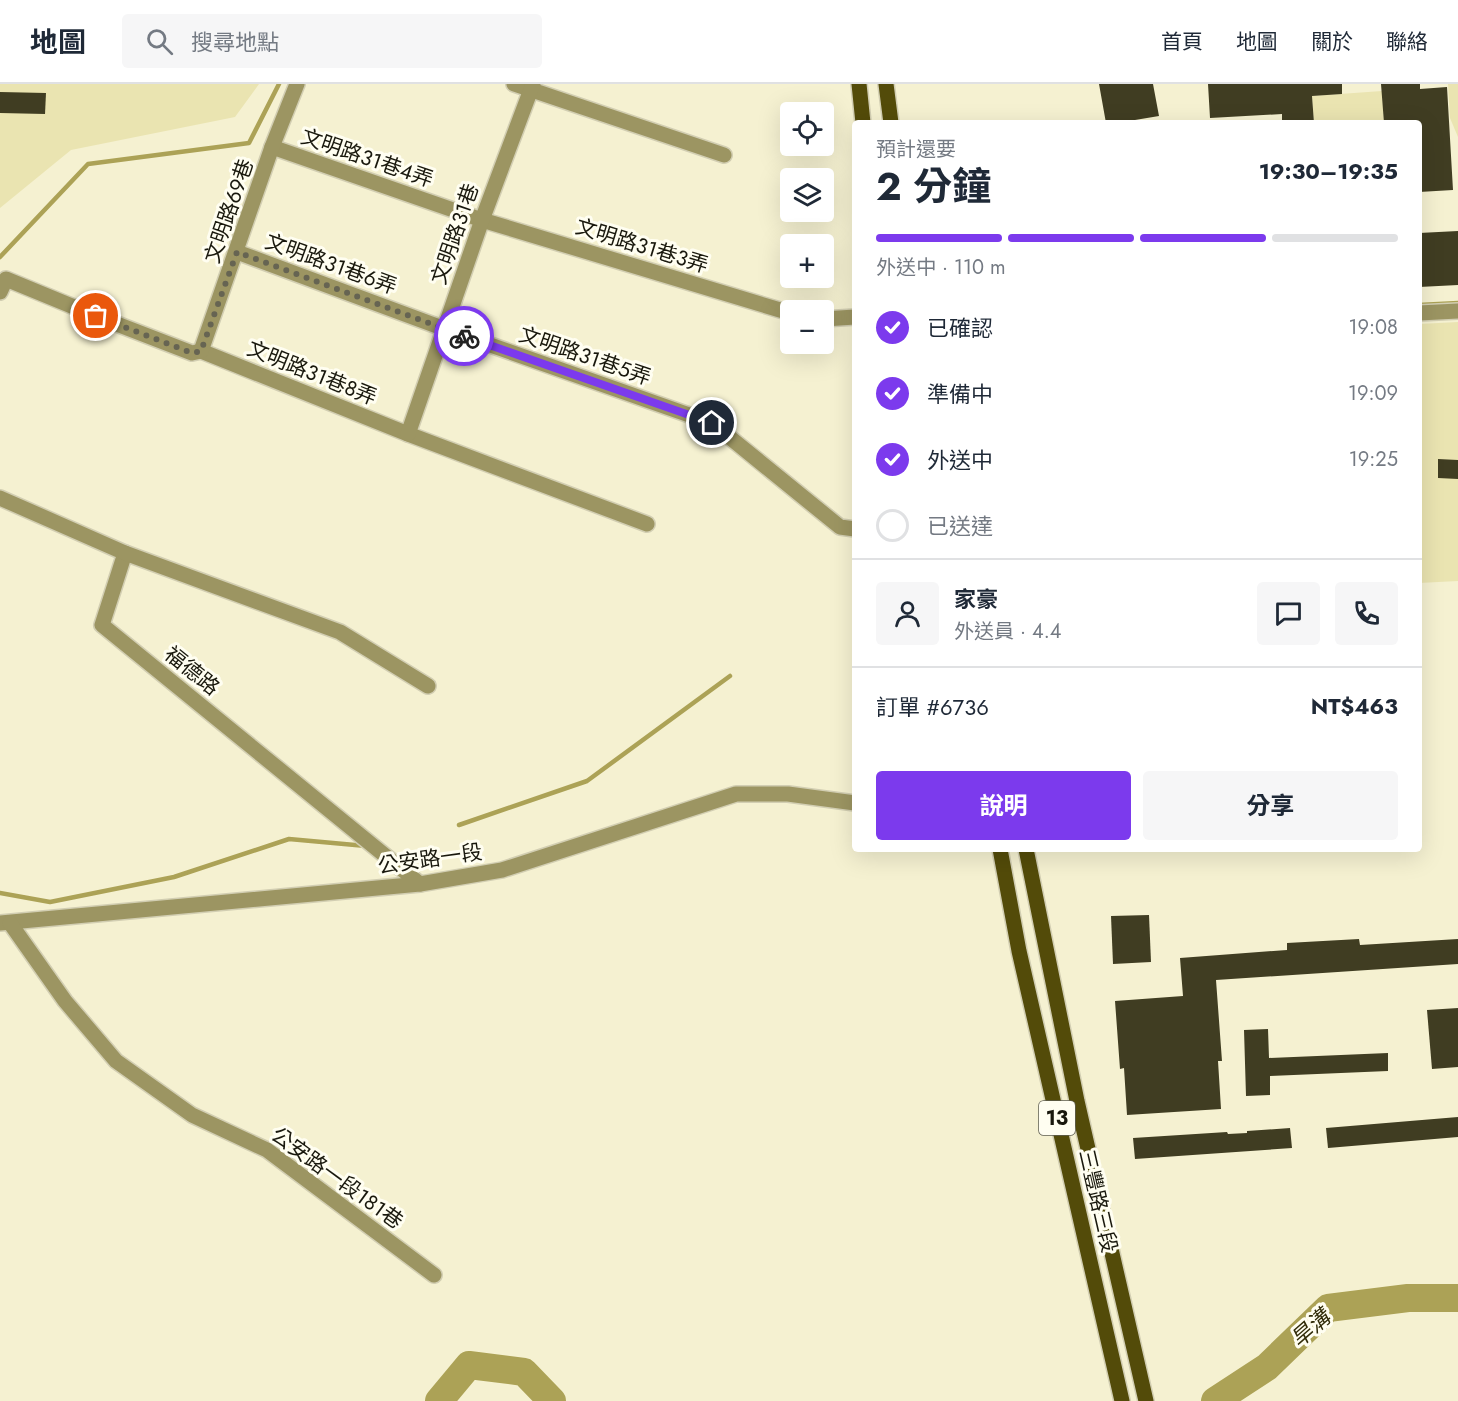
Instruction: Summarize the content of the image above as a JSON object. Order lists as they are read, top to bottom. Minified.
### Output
{"streets":{"main road":["13","三豐路三段"],"street":["文明路31巷4弄","文明路69巷","文明路31巷","文明路31巷3弄","文明路31巷6弄","文明路31巷5弄","文明路31巷8弄","福德路","公安路一段","公安路一段181巷"]},"crossings":[["文明路31巷4弄","文明路69巷"],["文明路31巷4弄","文明路31巷"],["文明路31巷4弄","文明路31巷3弄"],["文明路69巷","文明路31巷6弄"],["文明路69巷","文明路31巷8弄"],["文明路31巷","文明路31巷3弄"],["文明路31巷","文明路31巷6弄"],["文明路31巷","文明路31巷5弄"],["文明路31巷","文明路31巷8弄"],["文明路31巷6弄","文明路31巷5弄"],["福德路","公安路一段"],["公安路一段","公安路一段181巷"]],"water":["旱溝"],"page":{"header":"地圖","search":"搜尋地點","nav":["首頁","地圖","關於","聯絡"],"map_buttons":["+","−"],"heading":["2 分鐘","預計還要","19:30–19:35"],"panel":["家豪","外送員 · 4.4","訂單 #6736","NT$463"],"bar":"外送中 · 110 m","list":[["已確認","19:08"],["準備中","19:09"],["外送中","19:25"],"已送達"],"buttons":["說明","分享"]}}
